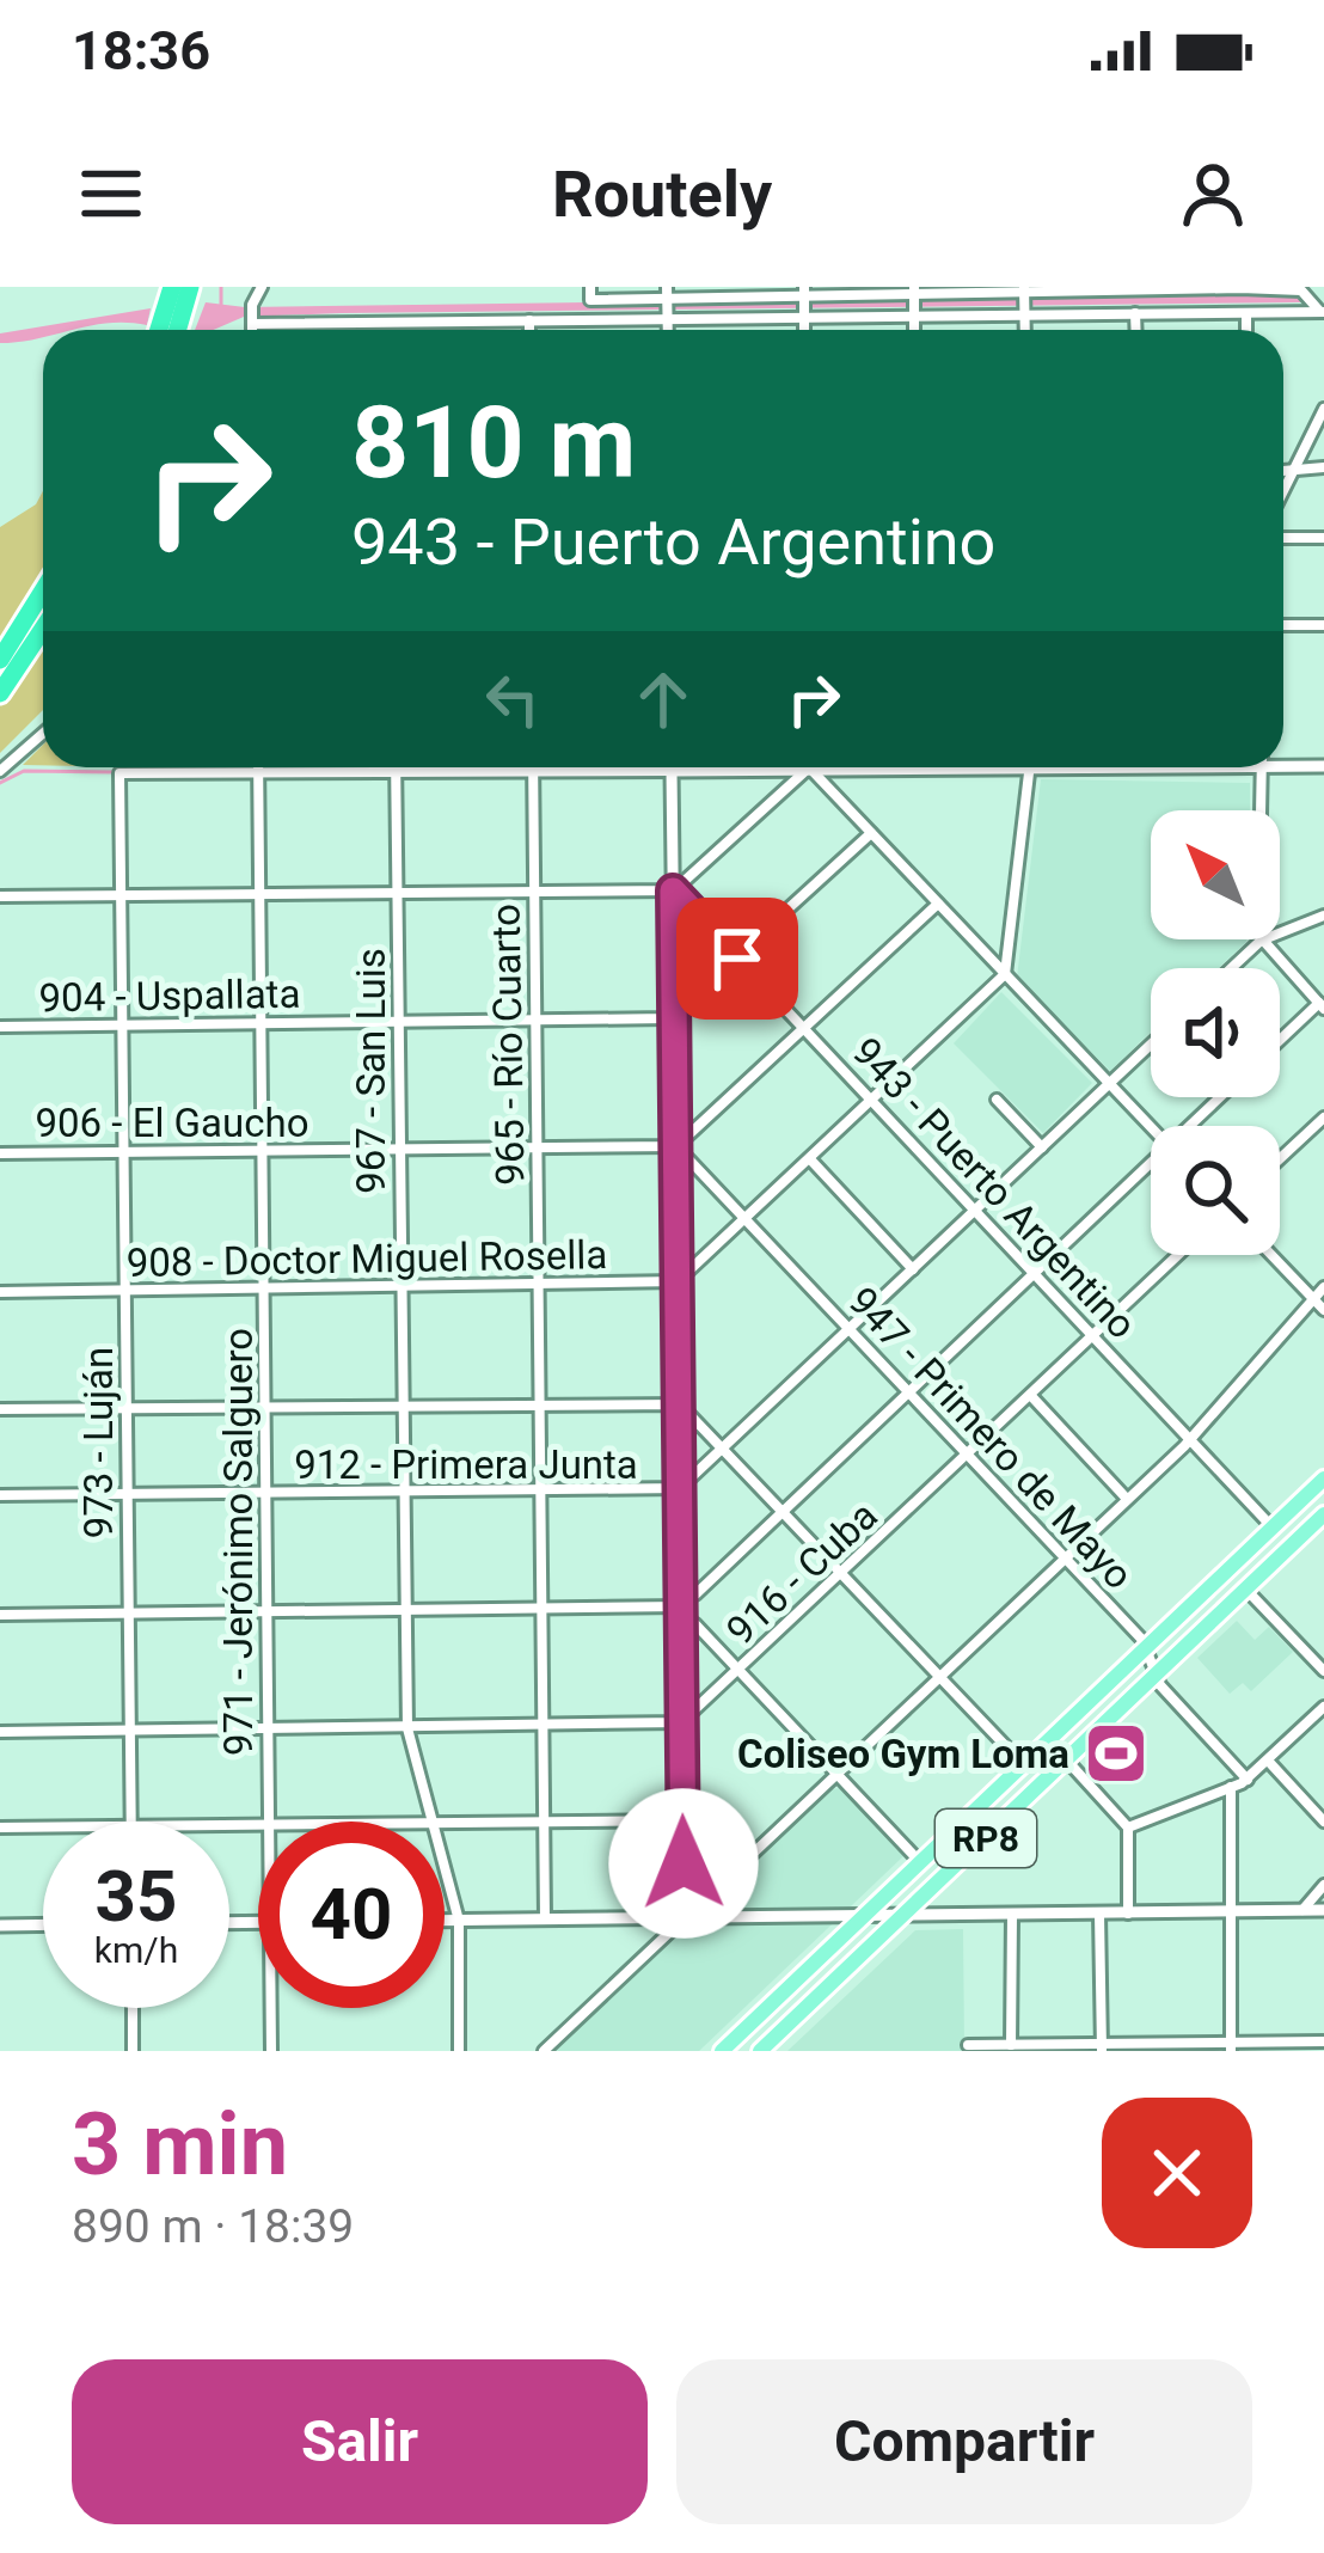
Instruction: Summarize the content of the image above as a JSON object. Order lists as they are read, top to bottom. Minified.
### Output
{"streets":{"main road":["RP8"],"street":["904 - Uspallata","965 - Río Cuarto","967 - San Luis","906 - El Gaucho","943 - Puerto Argentino","908 - Doctor Miguel Rosella","947 - Primero de Mayo","973 - Luján","912 - Primera Junta","971 - Jerónimo Salguero","916 - Cuba"]},"crossings":[["904 - Uspallata","965 - Río Cuarto"],["904 - Uspallata","967 - San Luis"],["904 - Uspallata","973 - Luján"],["904 - Uspallata","971 - Jerónimo Salguero"],["965 - Río Cuarto","906 - El Gaucho"],["965 - Río Cuarto","908 - Doctor Miguel Rosella"],["965 - Río Cuarto","912 - Primera Junta"],["967 - San Luis","906 - El Gaucho"],["967 - San Luis","908 - Doctor Miguel Rosella"],["967 - San Luis","912 - Primera Junta"],["906 - El Gaucho","947 - Primero de Mayo"],["906 - El Gaucho","973 - Luján"],["906 - El Gaucho","971 - Jerónimo Salguero"],["943 - Puerto Argentino","912 - Primera Junta"],["943 - Puerto Argentino","916 - Cuba"],["943 - Puerto Argentino","RP8"],["908 - Doctor Miguel Rosella","973 - Luján"],["908 - Doctor Miguel Rosella","971 - Jerónimo Salguero"],["947 - Primero de Mayo","912 - Primera Junta"],["947 - Primero de Mayo","916 - Cuba"],["947 - Primero de Mayo","RP8"],["973 - Luján","912 - Primera Junta"],["973 - Luján","971 - Jerónimo Salguero"],["912 - Primera Junta","971 - Jerónimo Salguero"]],"places":{"sports":["Coliseo Gym Loma"]},"north":"top left","page":{"status":"18:36","header":"Routely","turn":["810 m","943 - Puerto Argentino"],"speed":"35 km/h","limit":"40","heading":["3 min","890 m · 18:39"],"buttons":["Salir","Compartir"]}}
